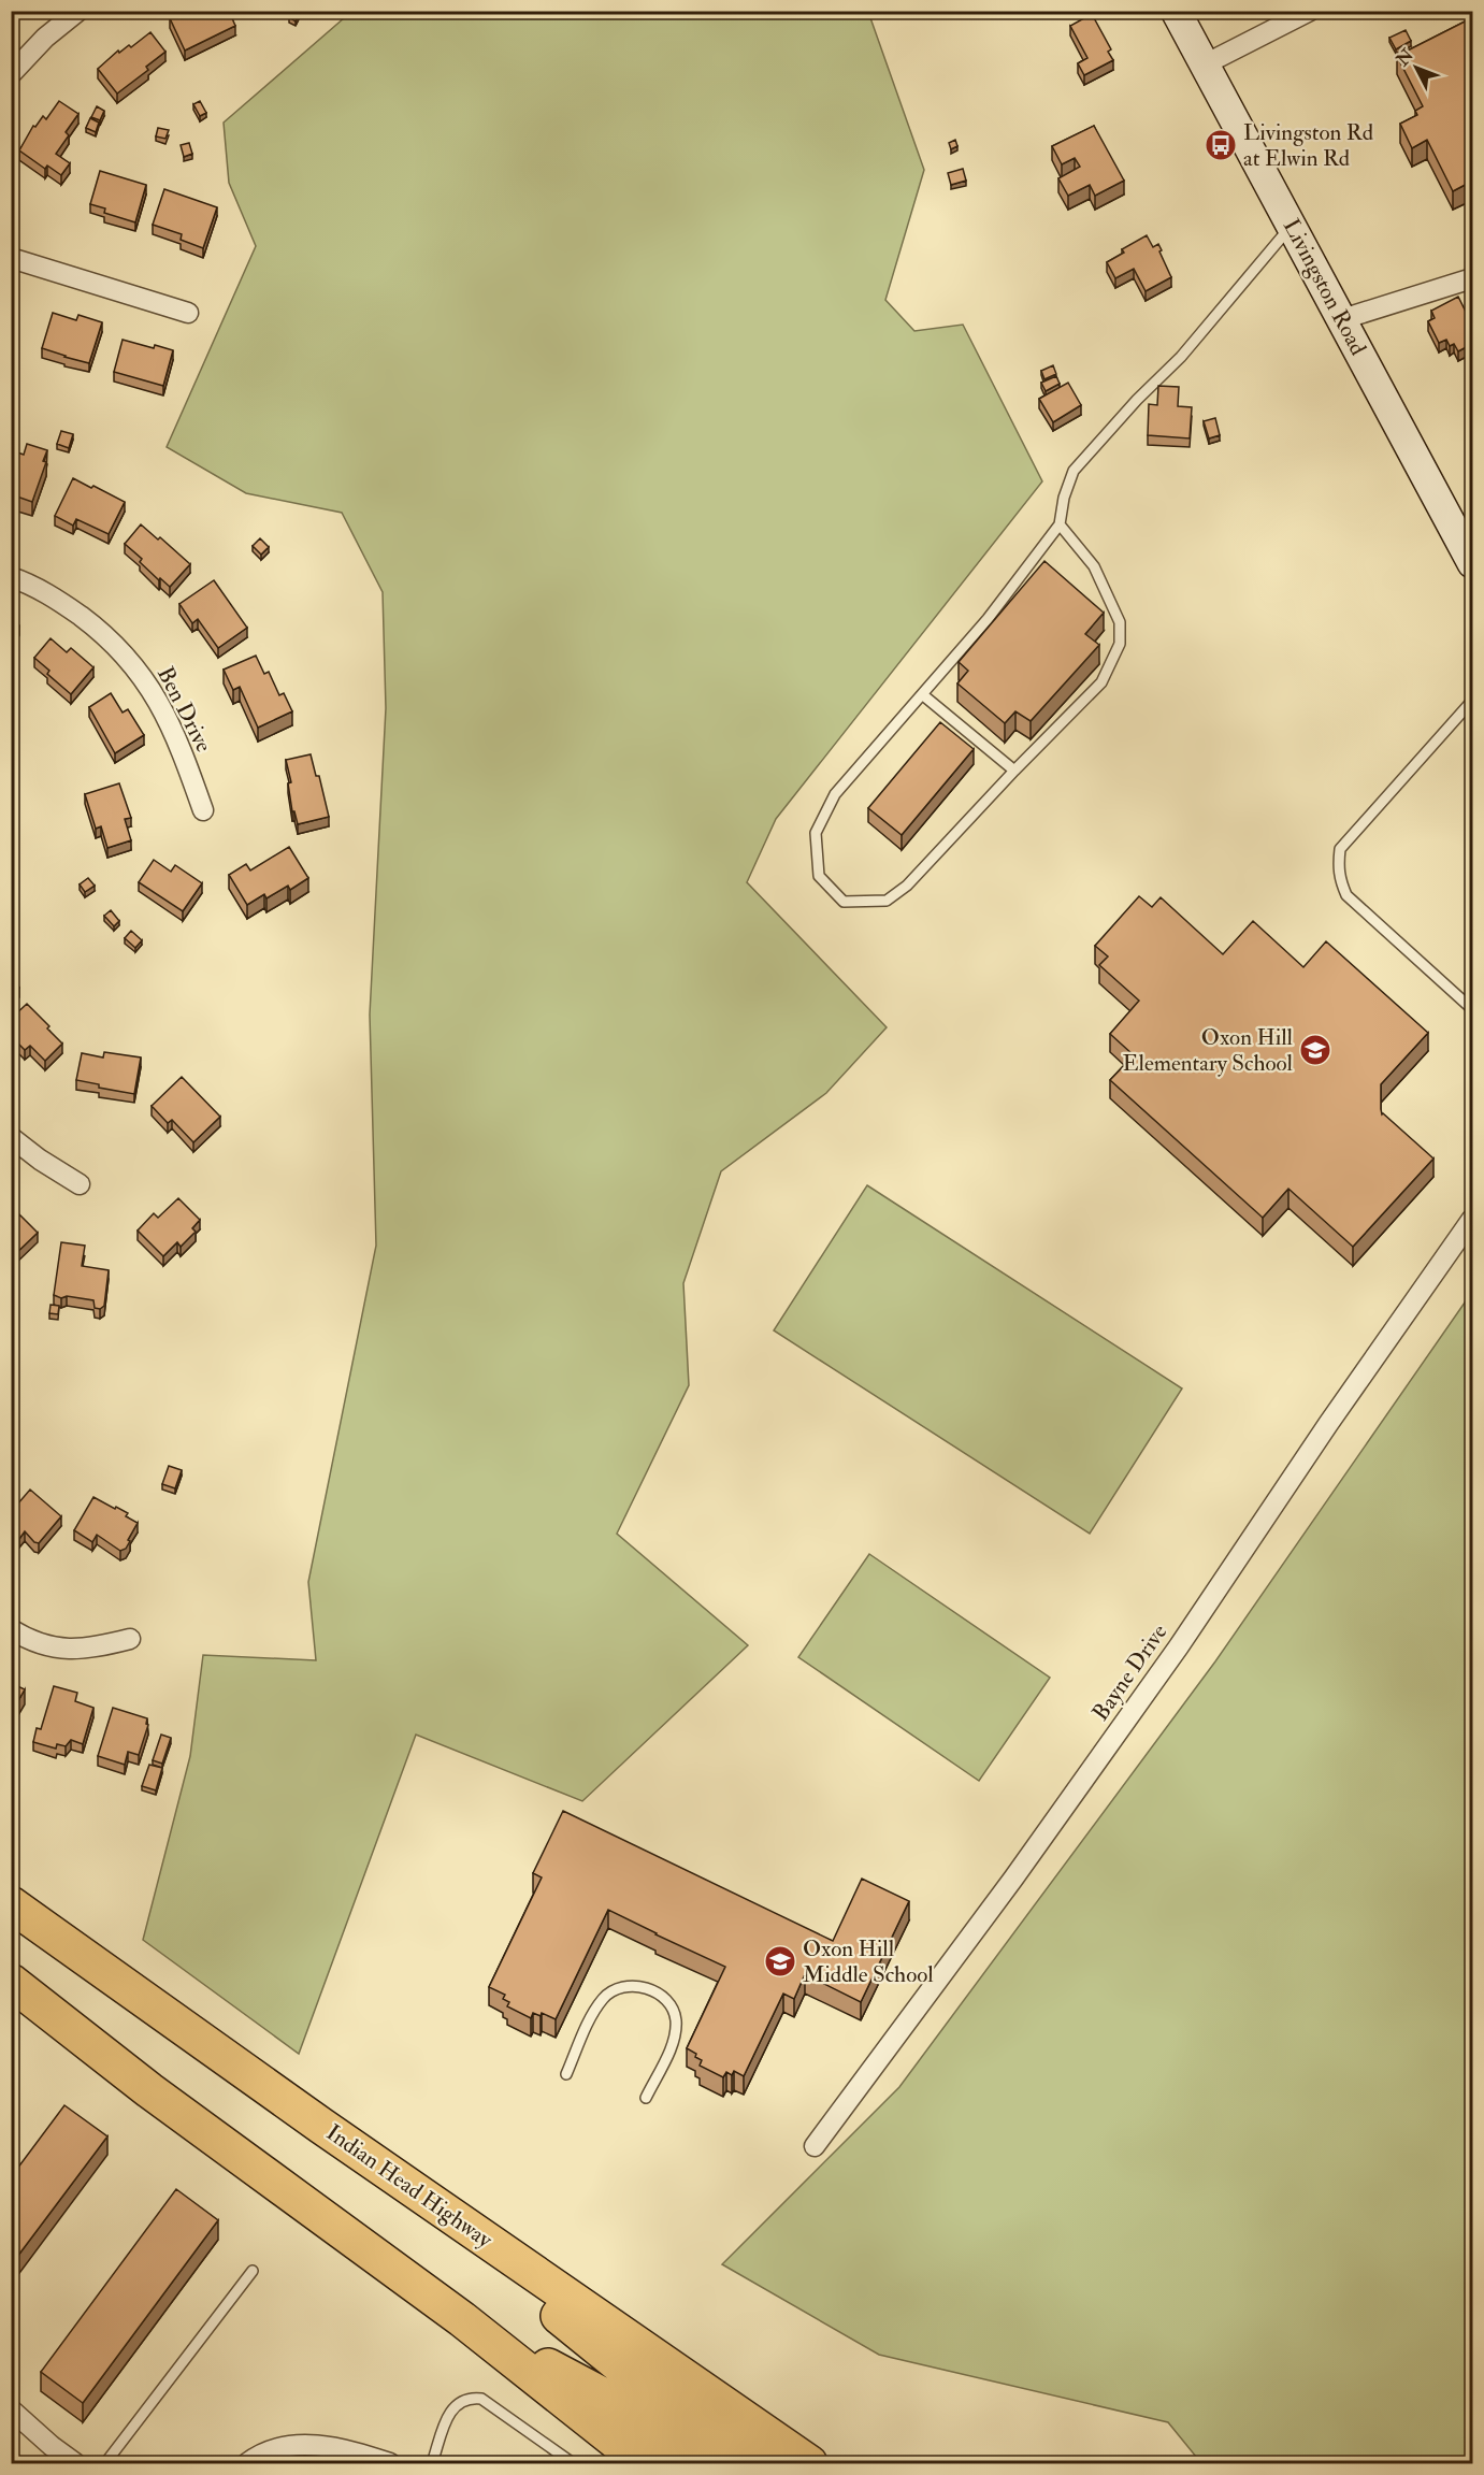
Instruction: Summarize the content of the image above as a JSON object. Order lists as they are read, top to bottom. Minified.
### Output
{"streets":{"highway":["Indian Head Highway"],"main road":["Livingston Road"],"street":["Ben Drive","Bayne Drive"]},"places":{"bus stop":["Livingston Rd at Elwin Rd"],"school or university":["Oxon Hill Elementary School","Oxon Hill Middle School"]},"north":"top left"}
